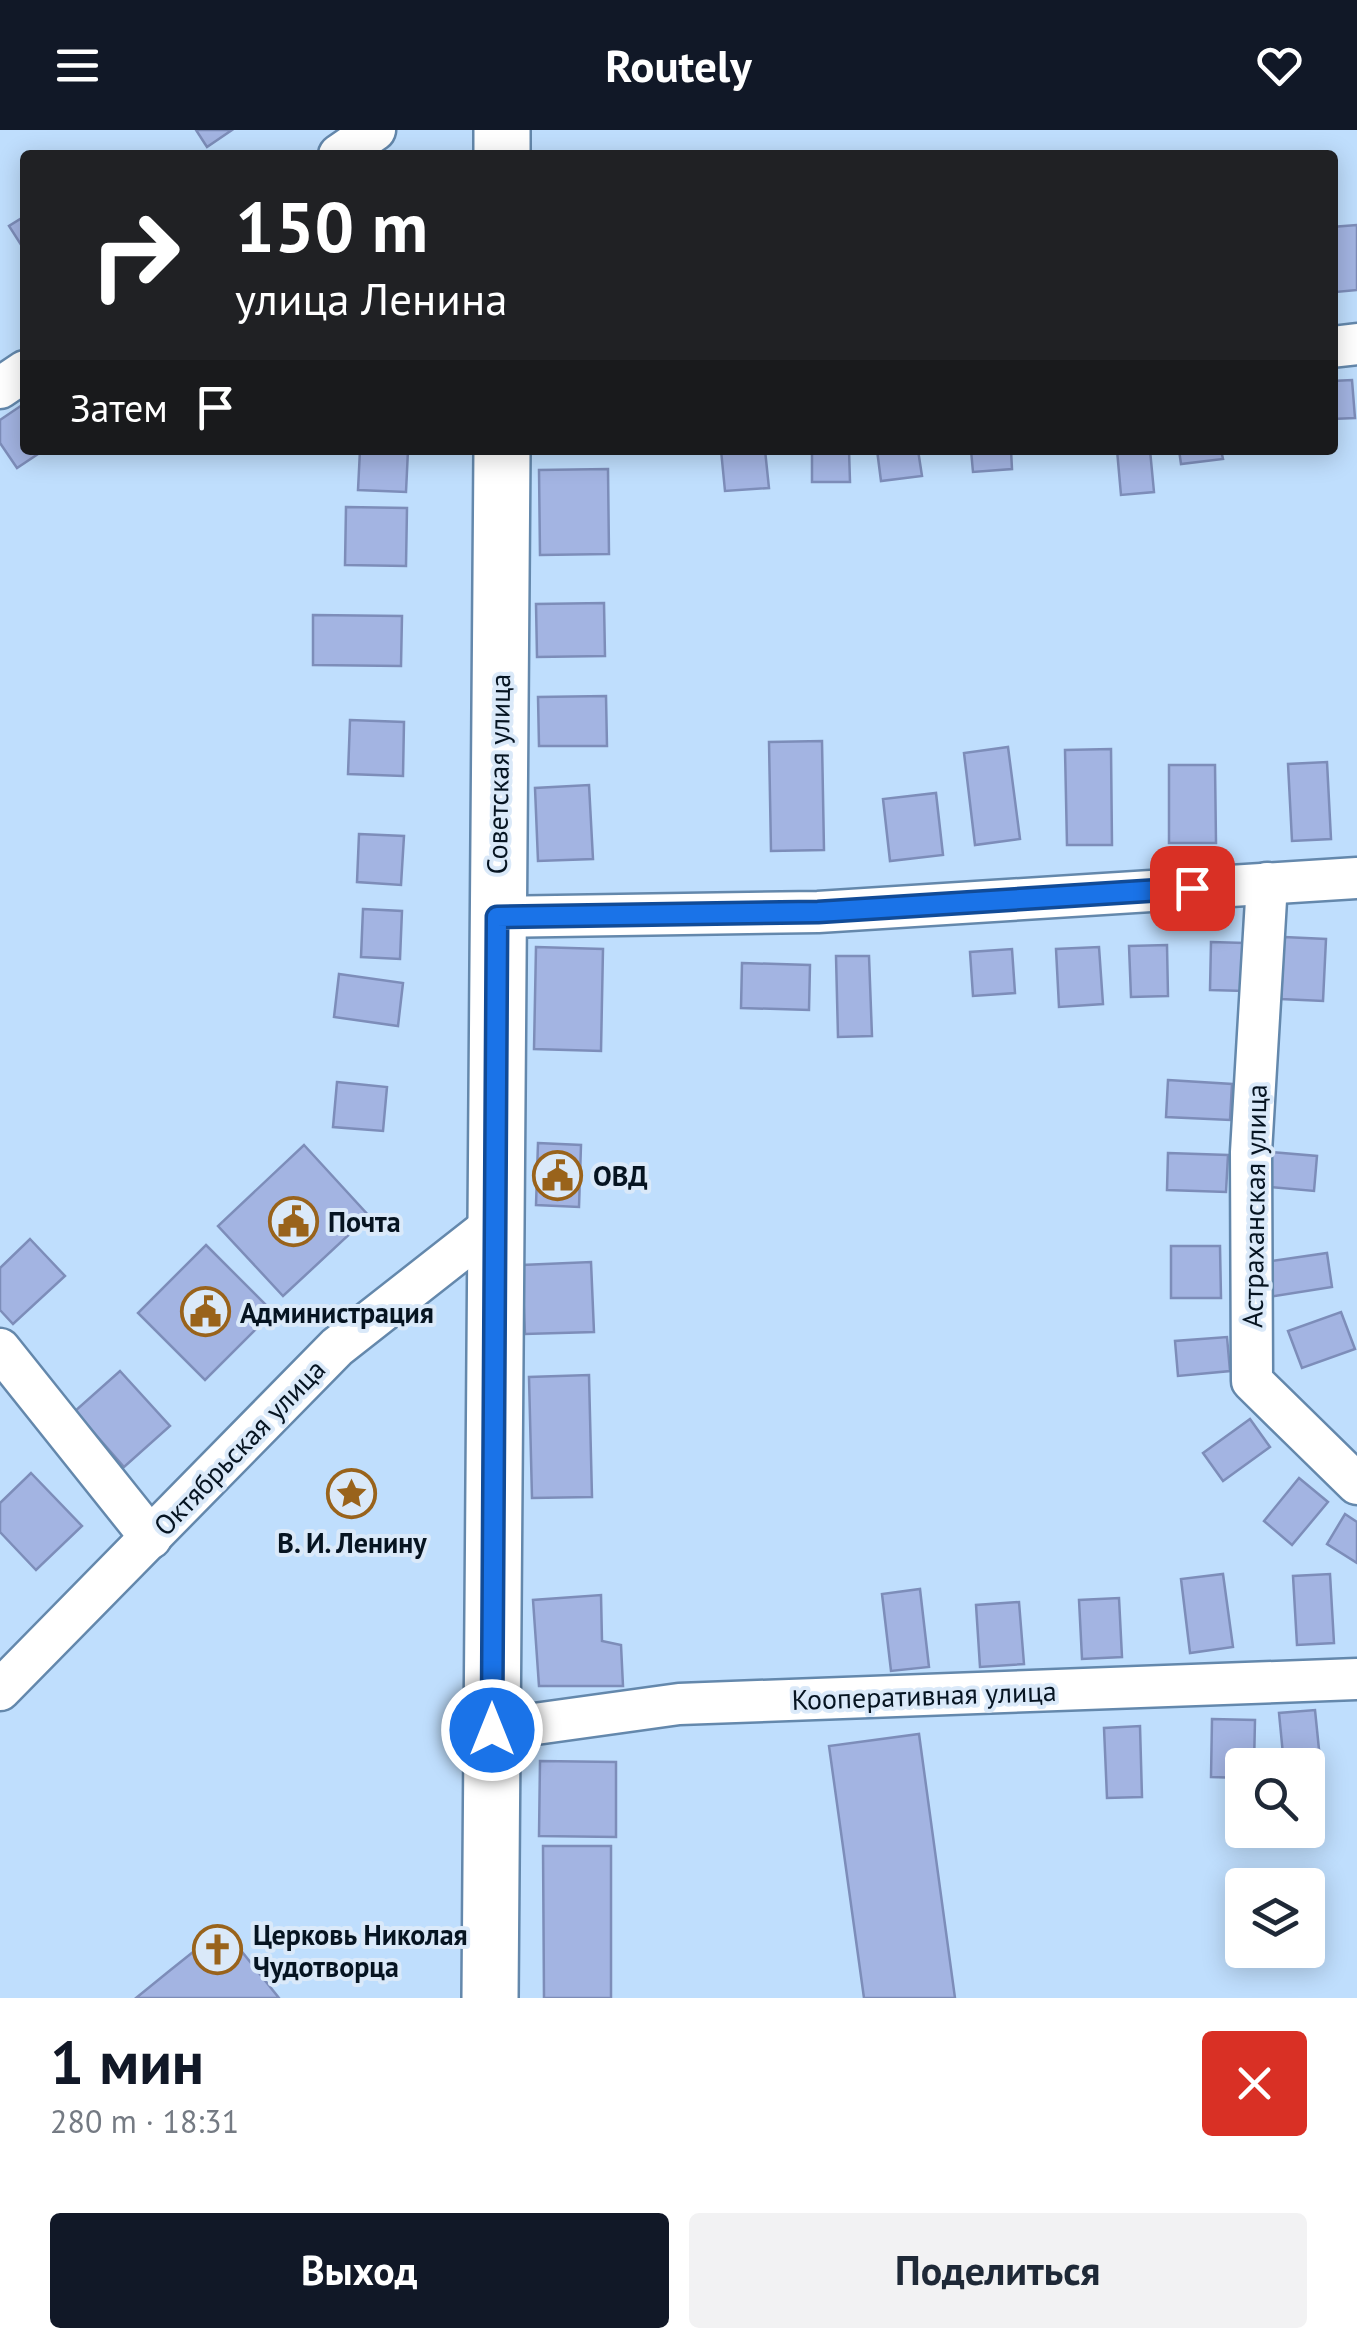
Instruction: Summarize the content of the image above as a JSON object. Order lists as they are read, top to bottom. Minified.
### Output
{"streets":{"street":["Советская улица","Астраханская улица","Октябрьская улица","Кооперативная улица"]},"crossings":[["Советская улица","Октябрьская улица"],["Советская улица","Кооперативная улица"]],"places":{"public building":["ОВД","Почта","Администрация"],"place":["В. И. Ленину"],"church":["Церковь Николая Чудотворца"]},"page":{"header":"Routely","turn":["150 m","улица Ленина"],"then":"Затем","heading":["1 мин","280 m · 18:31"],"buttons":["Выход","Поделиться"]}}
